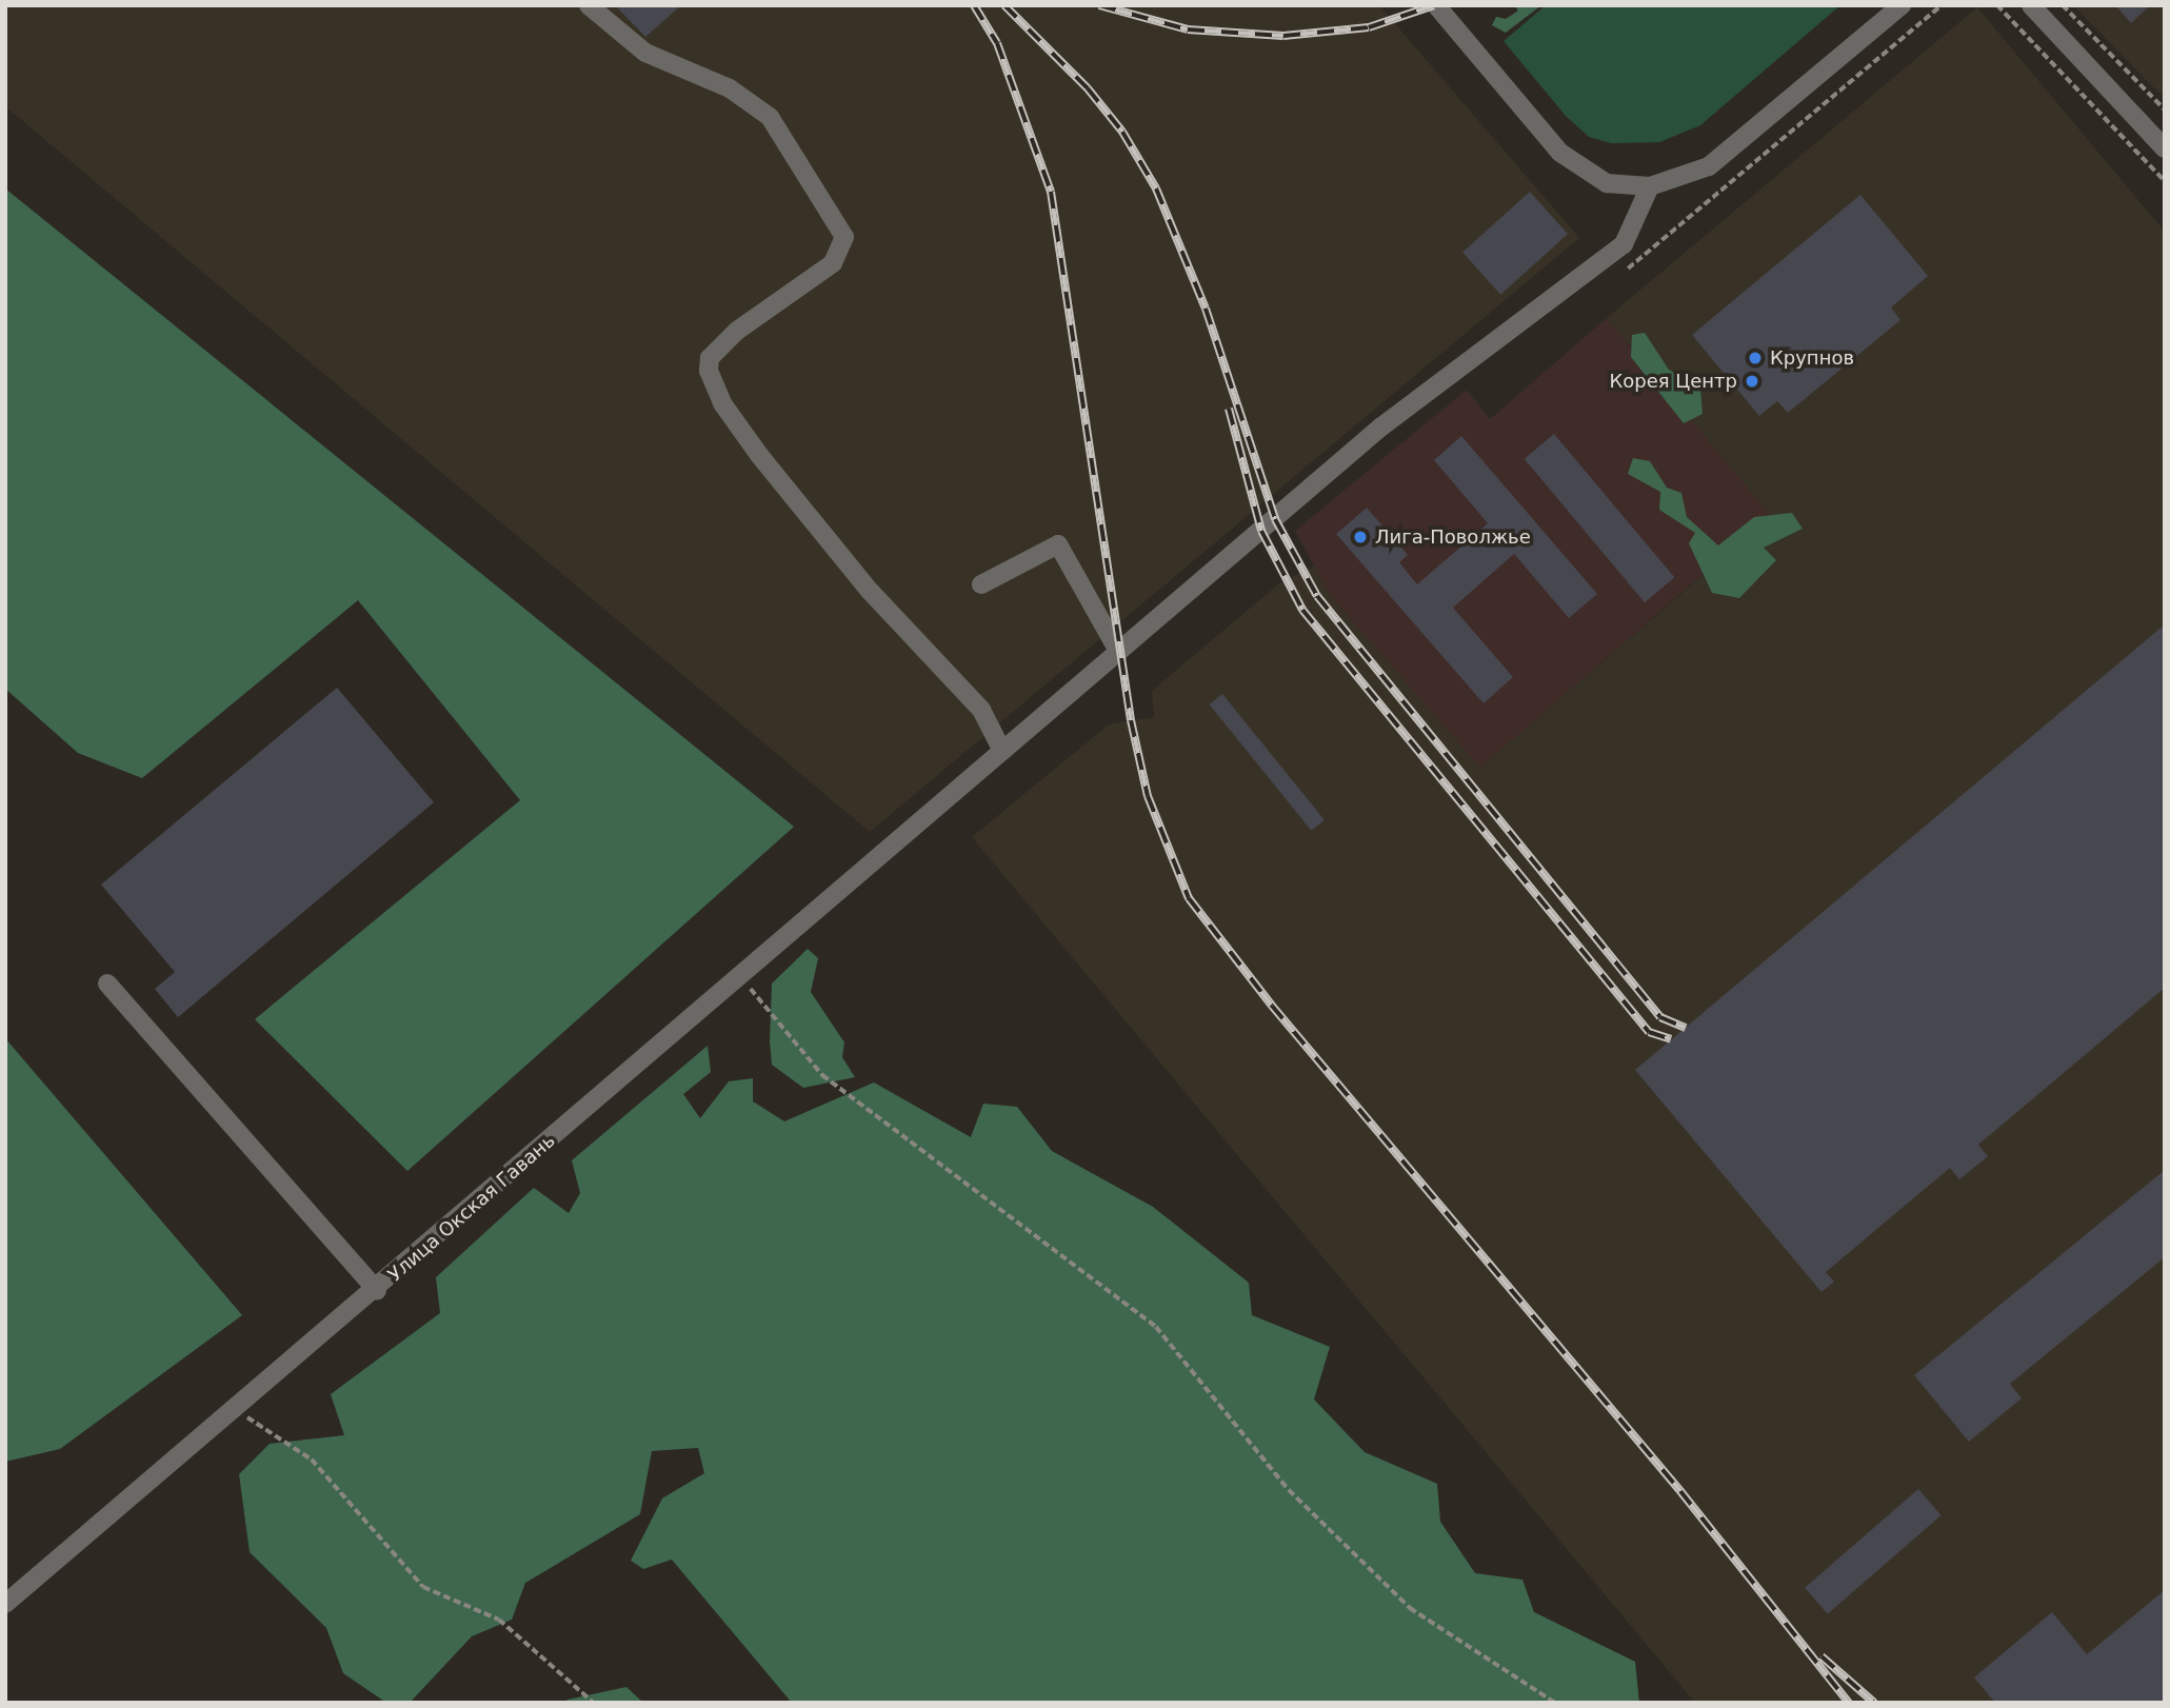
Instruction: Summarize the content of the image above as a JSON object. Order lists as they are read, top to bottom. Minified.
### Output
{"streets":{"street":["Улица Окская Гавань"]},"places":["Крупнов","Корея Центр","Лига-Поволжье"]}
